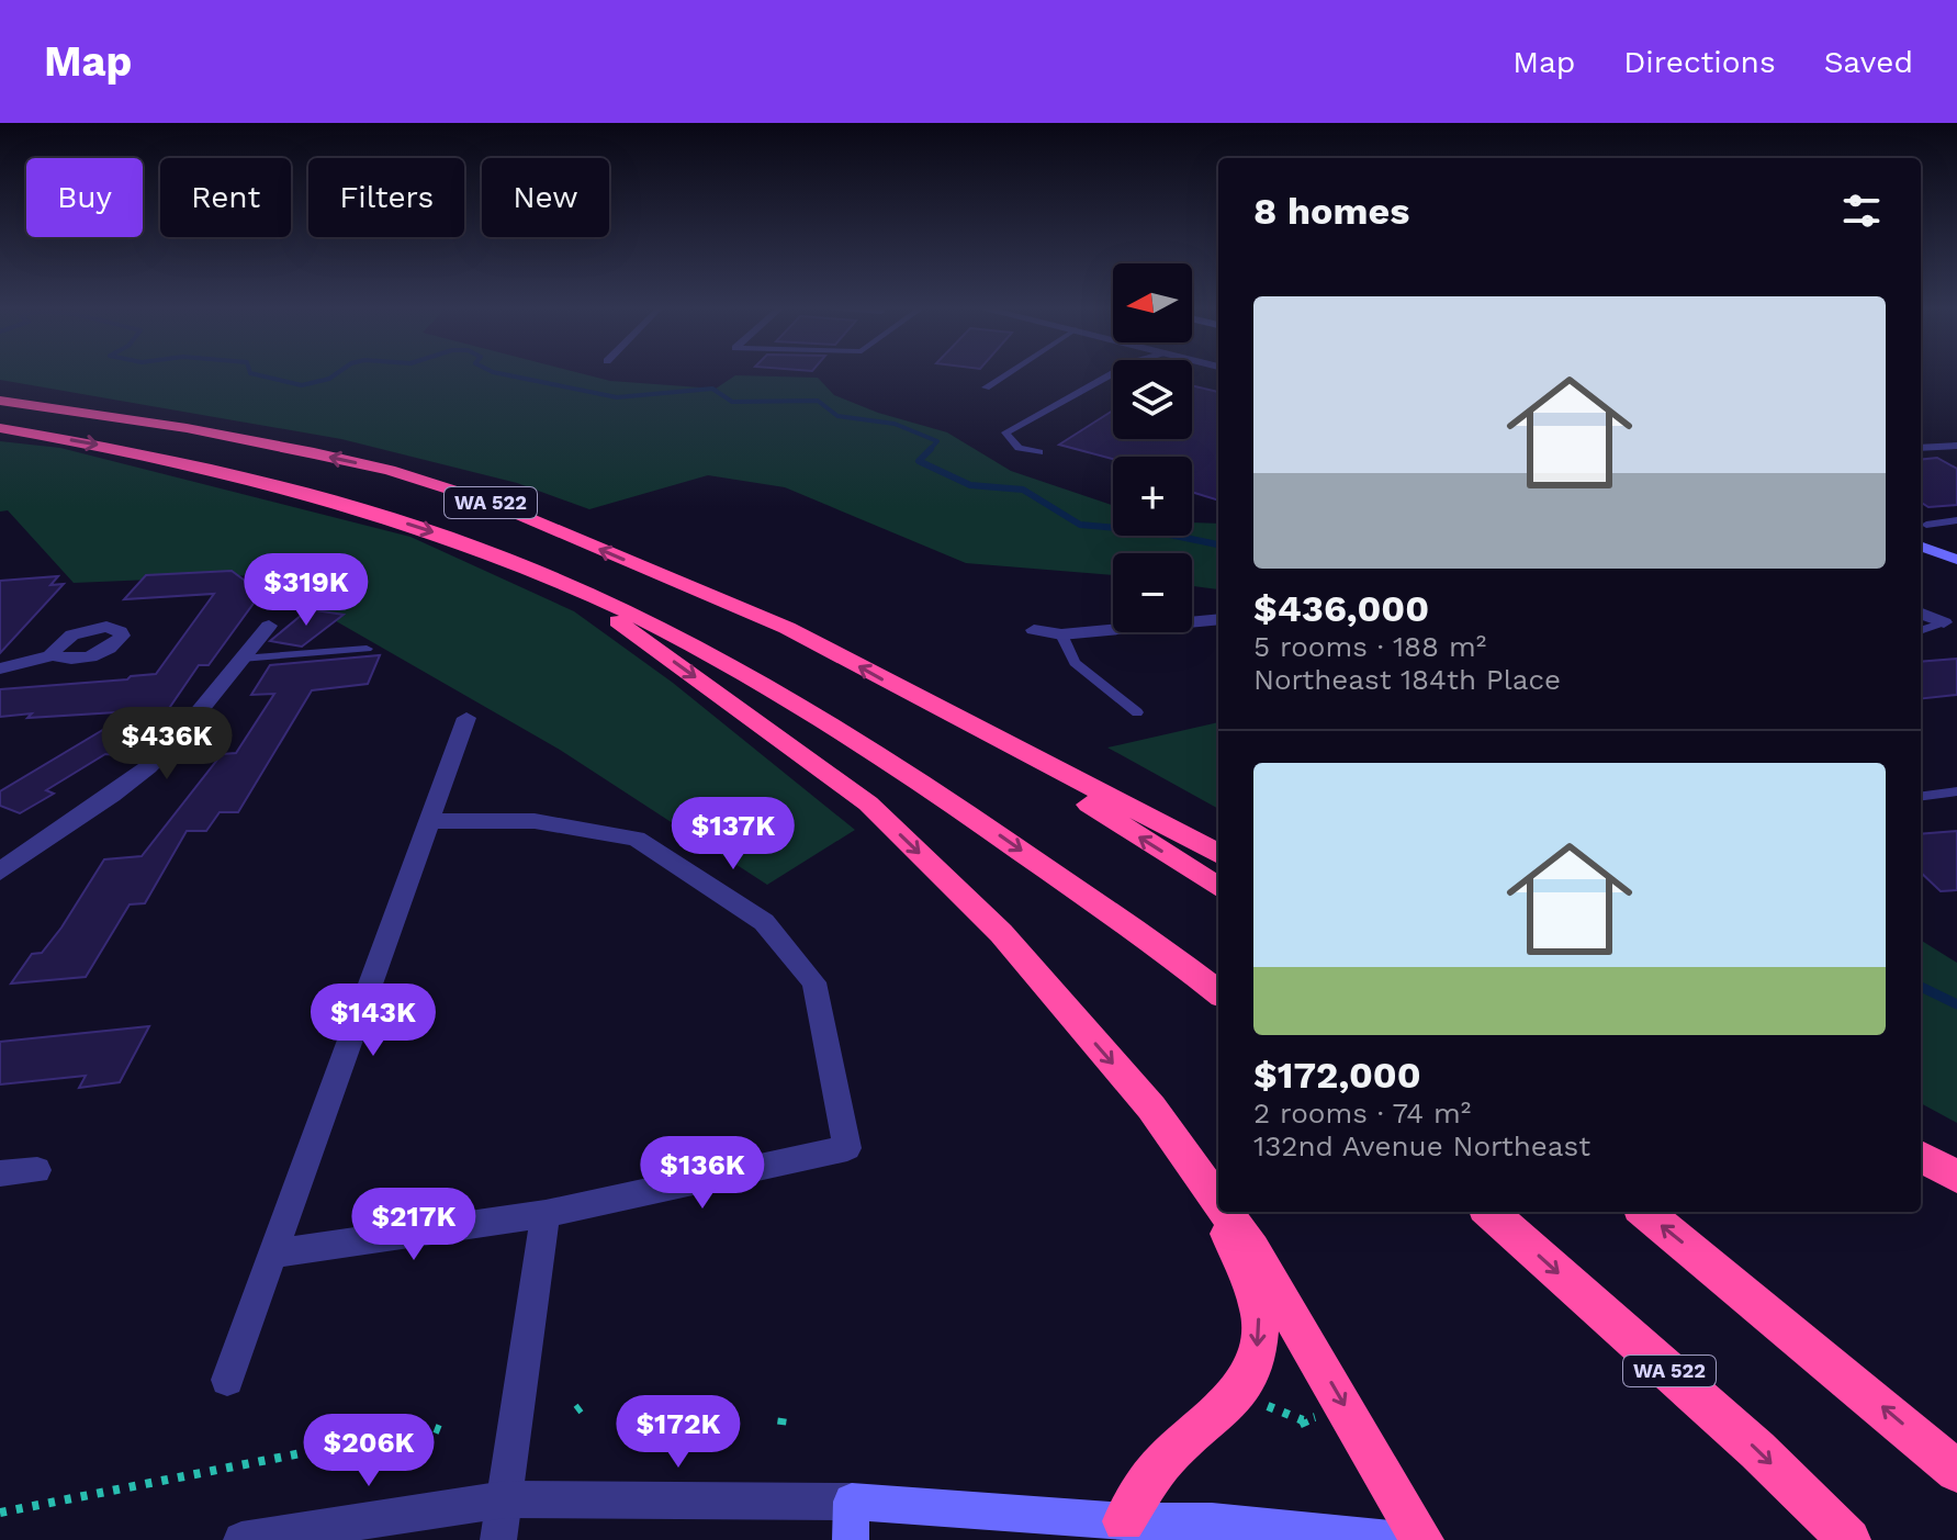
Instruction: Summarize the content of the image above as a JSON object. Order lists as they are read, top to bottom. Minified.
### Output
{"streets":{"highway":["WA 522"]},"north":"left","page":{"header":"Map","nav":["Map","Directions","Saved"],"chip":["Buy","Rent","Filters","New"],"heading":"8 homes","map_buttons":["+","−"],"list":[{"name":"$436,000","note":"5 rooms · 188 m² · Northeast 184th Place"},{"name":"$172,000","note":"2 rooms · 74 m² · 132nd Avenue Northeast"}],"price":["$319K","$436K","$137K","$143K","$136K","$217K","$172K","$206K"]}}
